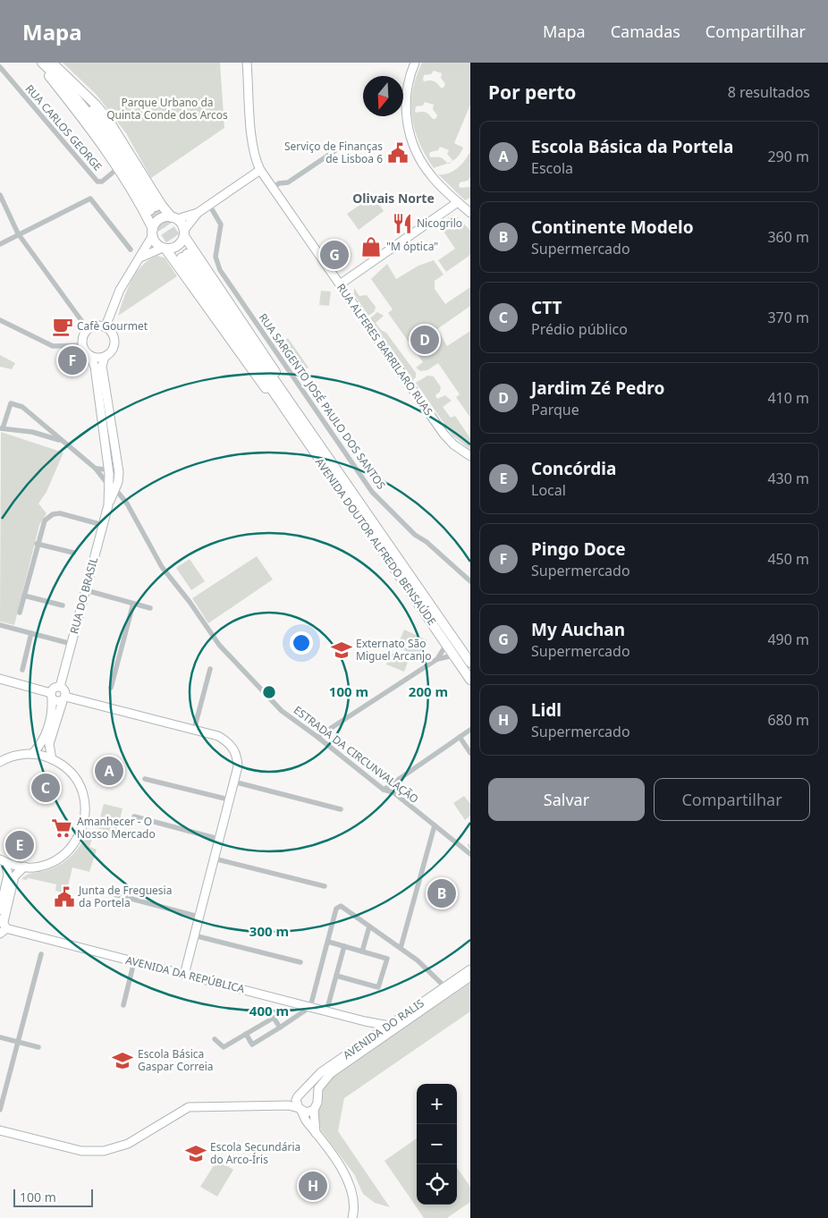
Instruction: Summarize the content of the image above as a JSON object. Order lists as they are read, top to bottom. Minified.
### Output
{"streets":{"highway":["AVENIDA DOUTOR ALFREDO BENSAÚDE"],"street":["RUA CARLOS GEORGE","RUA ALFERES BARRILARO RUAS","RUA SARGENTO JOSÉ PAULO DOS SANTOS","RUA DO BRASIL","ESTRADA DA CIRCUNVALAÇÃO","AVENIDA DA REPÚBLICA","AVENIDA DO RALIS"]},"crossings":[["RUA DO BRASIL","ESTRADA DA CIRCUNVALAÇÃO"],["AVENIDA DA REPÚBLICA","AVENIDA DO RALIS"]],"districts":["Olivais Norte"],"parks":["Parque Urbano da Quinta Conde dos Arcos"],"places":{"public building":["Serviço de Finanças de Lisboa 6","Junta de Freguesia da Portela"],"restaurant":["Nicogrilo"],"shop":["\"M óptica\""],"cafe":["Cafè Gourmet"],"school or university":["Externato São Miguel Arcanjo","Escola Básica Gaspar Correia","Escola Secundária do Arco-Íris"],"supermarket":["Amanhecer - O Nosso Mercado"]},"scale_bar":"100 m","north":"bottom","page":{"header":"Mapa","nav":["Mapa","Camadas","Compartilhar"],"heading":["Por perto","8 resultados"],"list":[{"mark":"A","name":"Escola Básica da Portela","note":"Escola","value":"290 m"},{"mark":"B","name":"Continente Modelo","note":"Supermercado","value":"360 m"},{"mark":"C","name":"CTT","note":"Prédio público","value":"370 m"},{"mark":"D","name":"Jardim Zé Pedro","note":"Parque","value":"410 m"},{"mark":"E","name":"Concórdia","note":"Local","value":"430 m"},{"mark":"F","name":"Pingo Doce","note":"Supermercado","value":"450 m"},{"mark":"G","name":"My Auchan","note":"Supermercado","value":"490 m"},{"mark":"H","name":"Lidl","note":"Supermercado","value":"680 m"}],"pins":["G","D","F","A","C","E","B","H"],"buttons":["Salvar","Compartilhar"],"map_buttons":["+","−"],"scale":"100 m"},"rings":["100 m","200 m","300 m","400 m"]}
